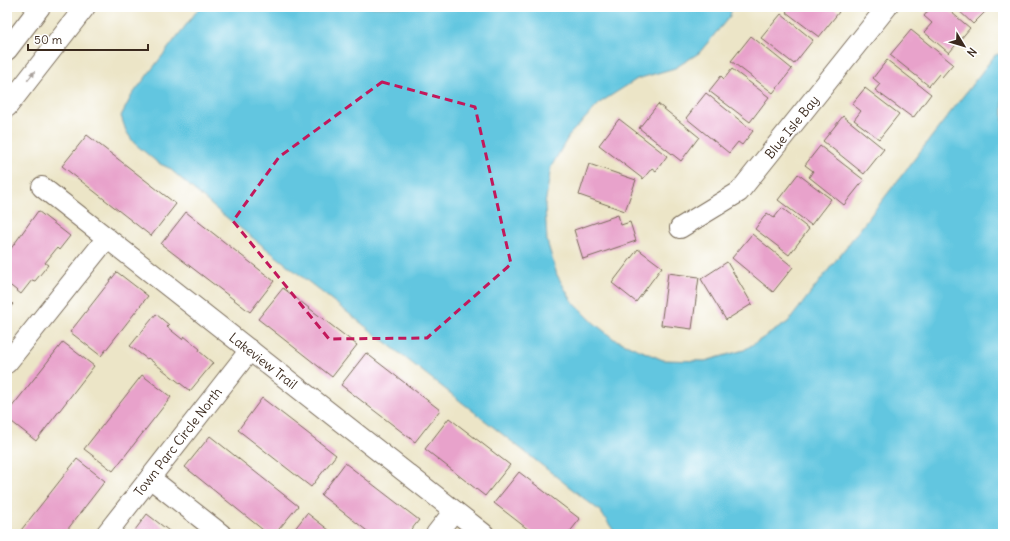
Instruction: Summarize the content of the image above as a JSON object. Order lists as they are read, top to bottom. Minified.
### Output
{"streets":{"street":["Blue Isle Bay","Lakeview Trail","Town Parc Circle North"]},"crossings":[["Lakeview Trail","Town Parc Circle North"]],"scale_bar":"50 m","north":"bottom right"}
